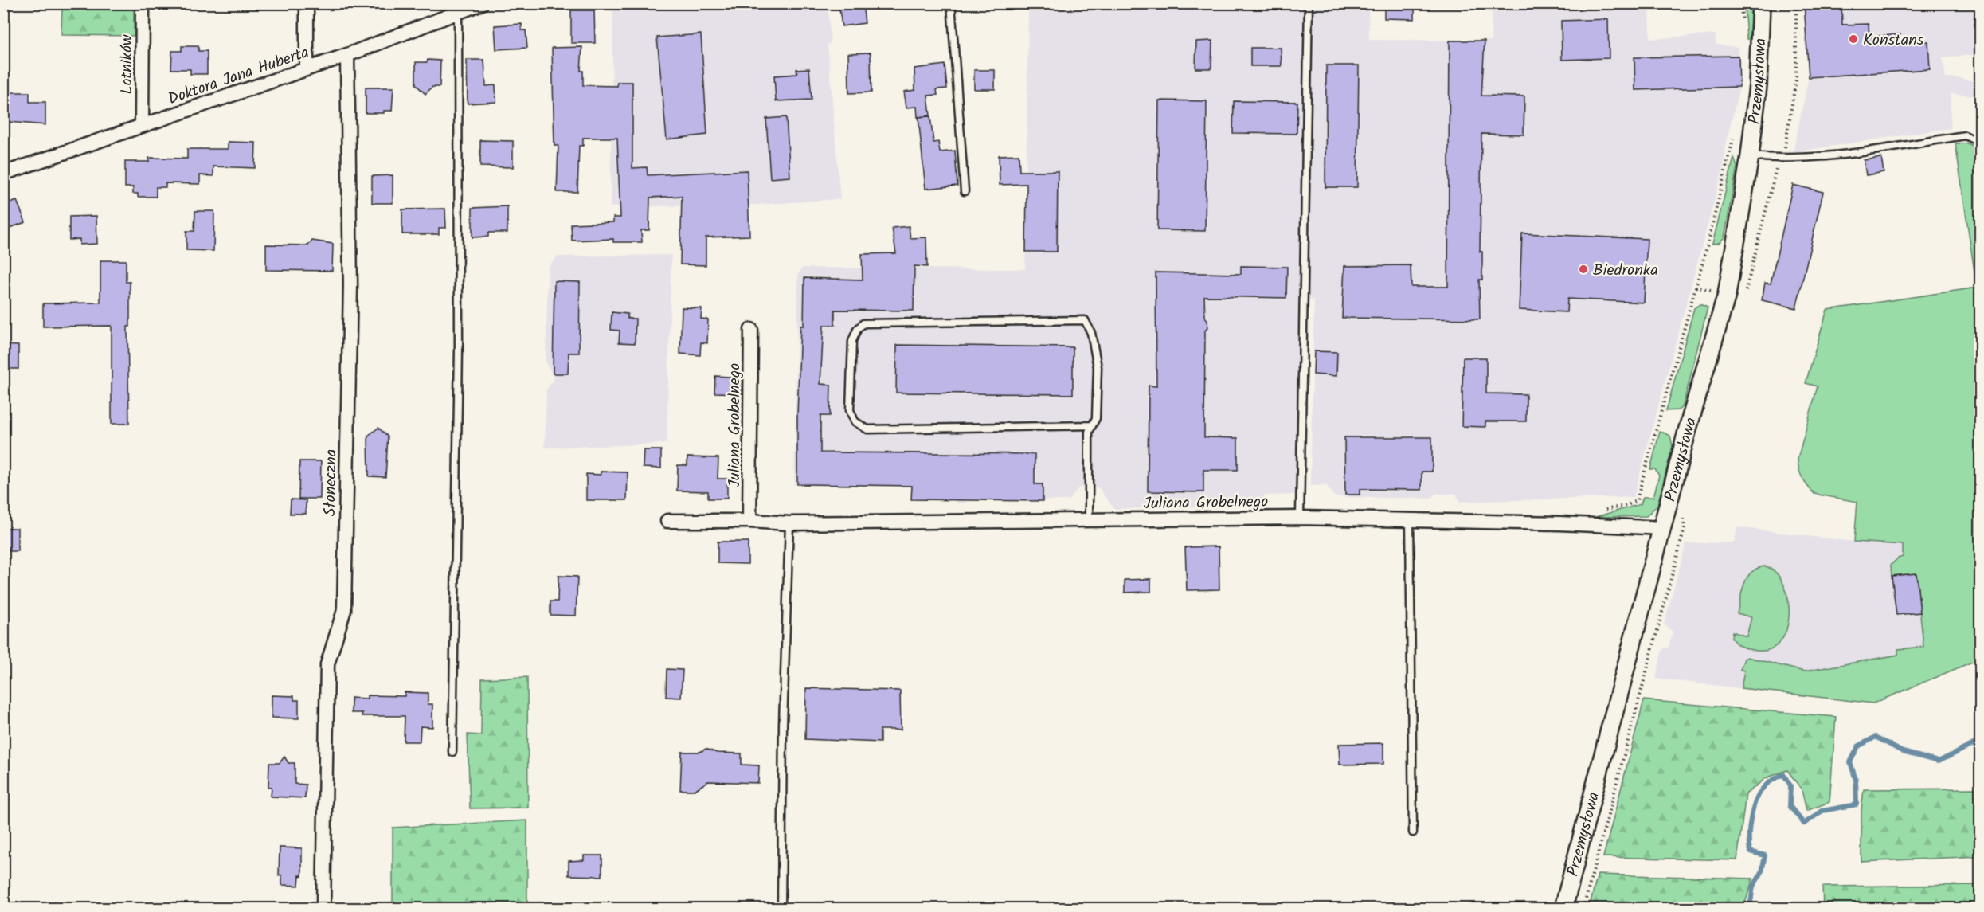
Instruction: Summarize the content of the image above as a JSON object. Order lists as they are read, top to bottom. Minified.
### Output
{"streets":{"street":["Lotników","Doktora Jana Huberta","Przemysłowa","Juliana Grobelnego","Słoneczna"]},"crossings":[["Lotników","Doktora Jana Huberta"],["Doktora Jana Huberta","Słoneczna"],["Przemysłowa","Juliana Grobelnego"]],"places":["Konstans","Biedronka"]}
